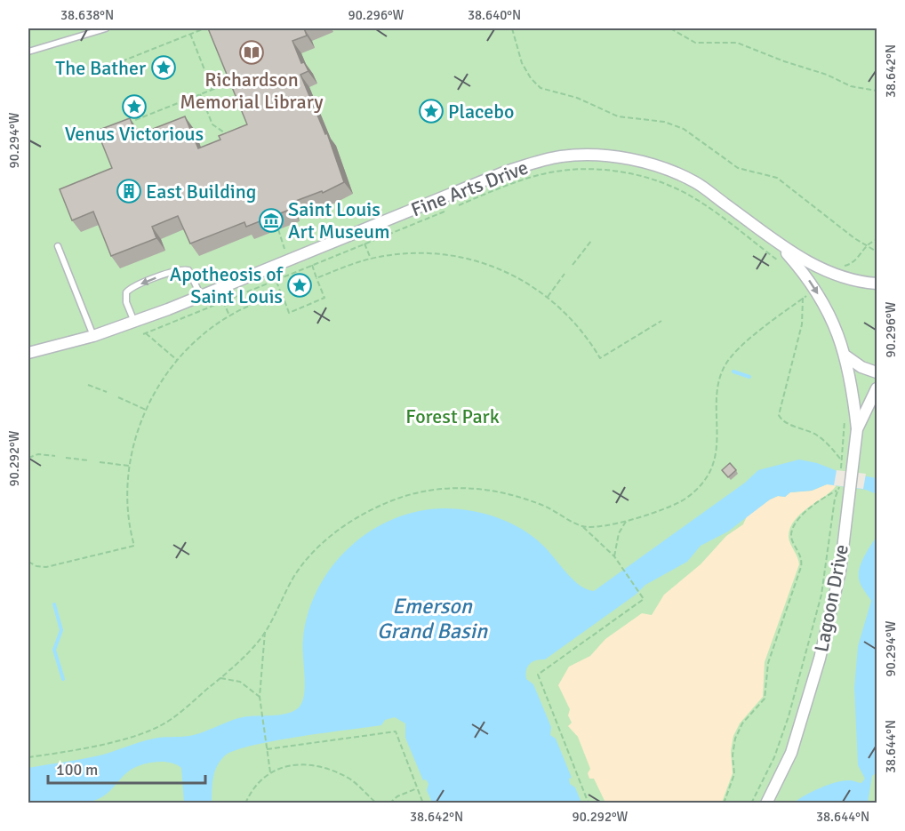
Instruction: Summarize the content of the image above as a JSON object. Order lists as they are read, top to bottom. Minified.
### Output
{"streets":{"street":["Fine Arts Drive","Lagoon Drive"]},"crossings":[["Fine Arts Drive","Lagoon Drive"]],"water":["Emerson Grand Basin"],"parks":["Forest Park"],"places":{"library":["Richardson Memorial Library"],"place":["The Bather","Venus Victorious","Placebo","Apotheosis of Saint Louis"],"building":["East Building"],"museum":["Saint Louis Art Museum"]},"scale_bar":"100 m","coordinates":["38.638°N","90.296°W","38.640°N","38.642°N","90.294°W","90.292°W","38.644°N"]}
